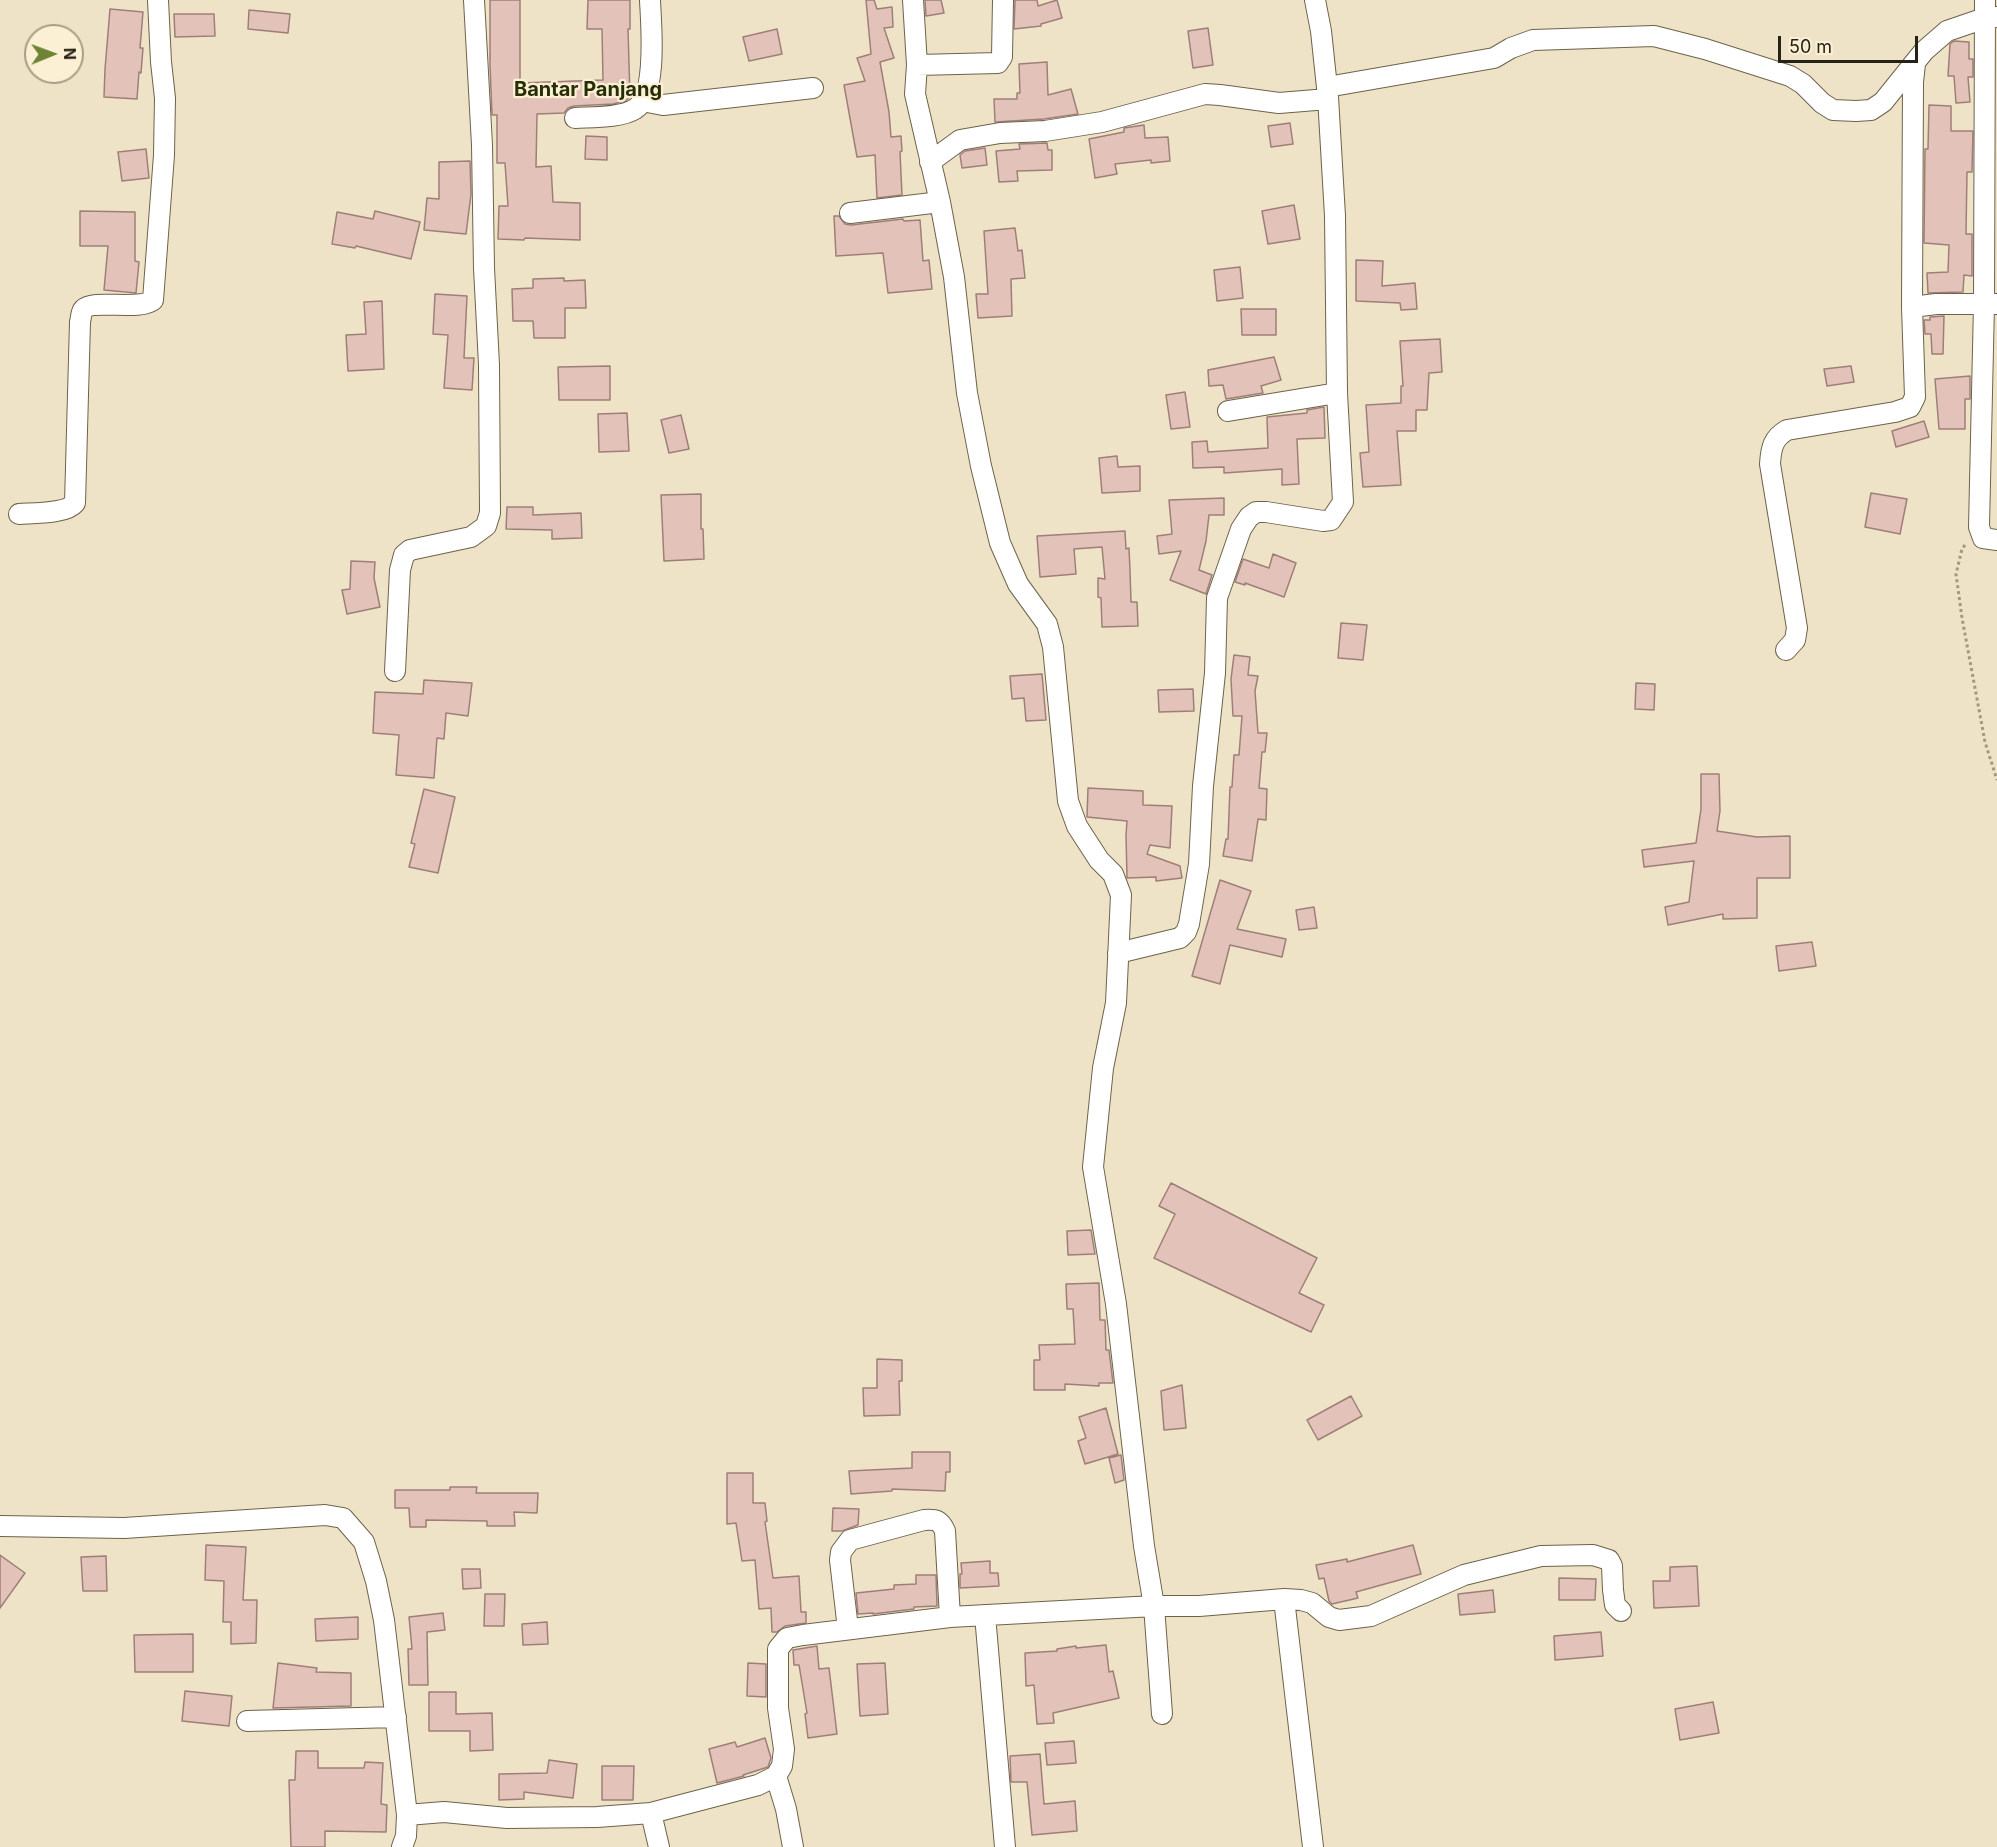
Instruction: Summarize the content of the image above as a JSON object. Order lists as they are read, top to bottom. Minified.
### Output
{"districts":["Bantar Panjang"],"scale_bar":"50 m","north":"right"}
